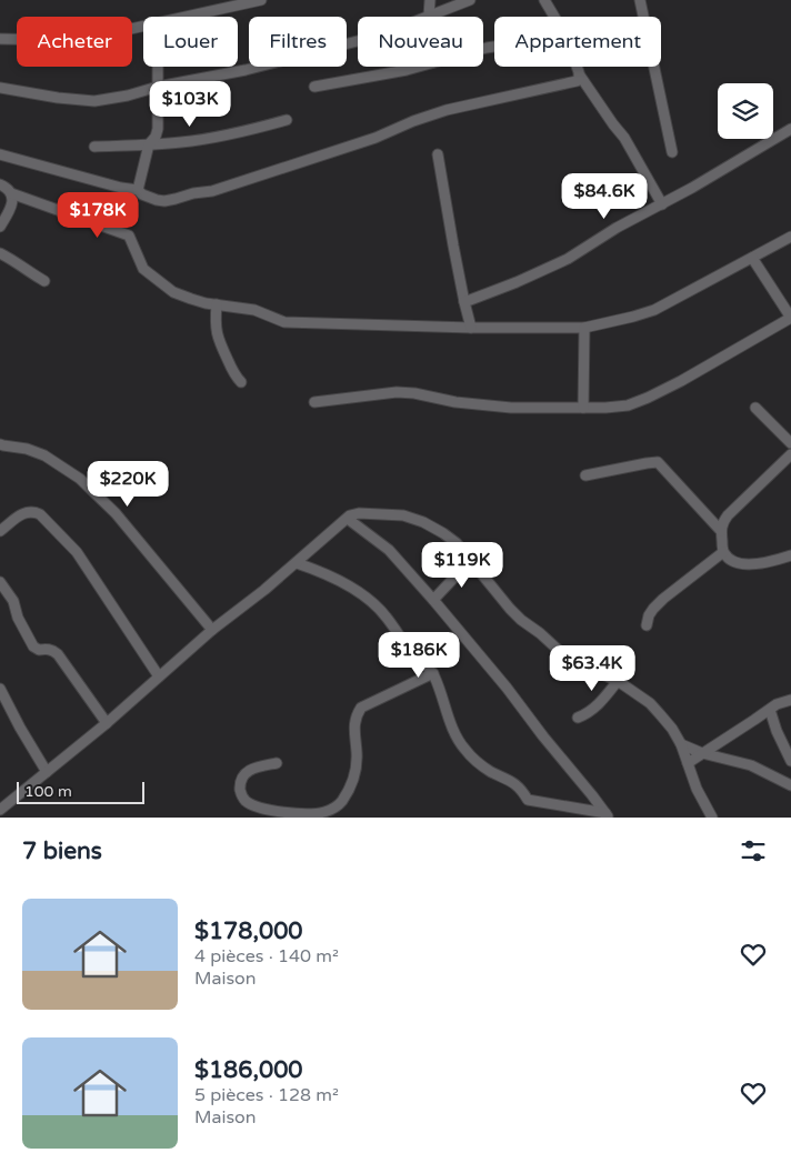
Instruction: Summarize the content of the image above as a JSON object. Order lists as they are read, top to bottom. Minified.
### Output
{"scale_bar":"100 m","page":{"chip":["Acheter","Louer","Filtres","Nouveau","Appartement"],"price":["$103K","$84.6K","$178K","$220K","$119K","$186K","$63.4K"],"scale":"100 m","heading":"7 biens","list":[{"name":"$178,000","note":"4 pièces · 140 m² · Maison"},{"name":"$186,000","note":"5 pièces · 128 m² · Maison"}]}}
